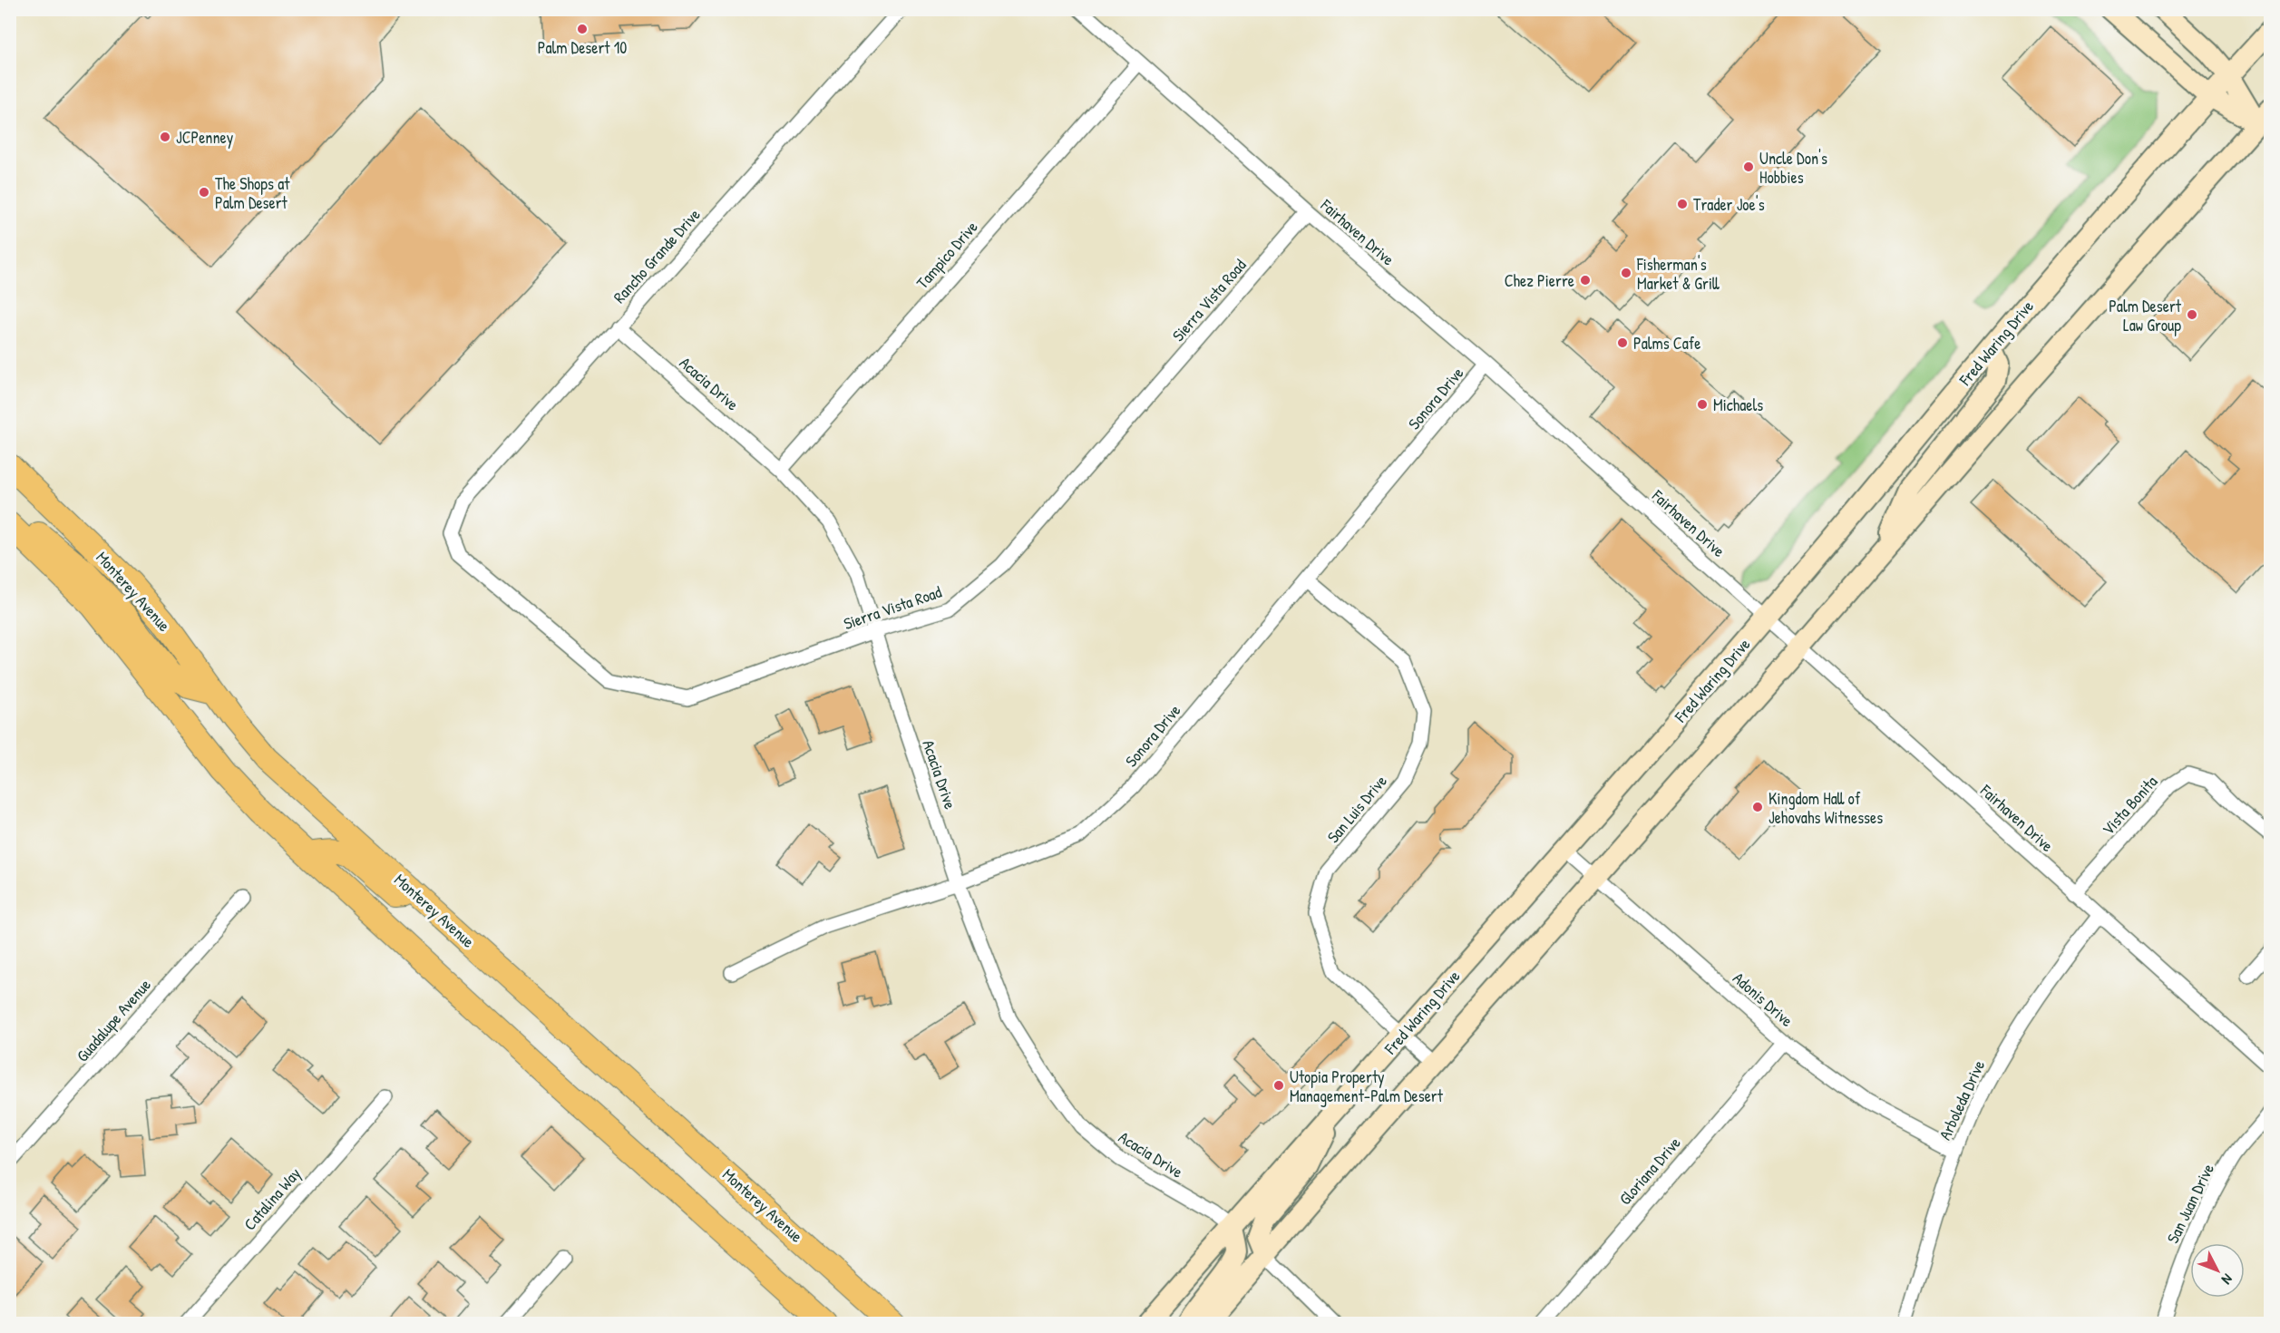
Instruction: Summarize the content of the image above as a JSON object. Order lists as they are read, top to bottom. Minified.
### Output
{"streets":{"main road":["Fred Waring Drive","Monterey Avenue"],"street":["Fairhaven Drive","Tampico Drive","Rancho Grande Drive","Sierra Vista Road","Acacia Drive","Sonora Drive","Vista Bonita","San Luis Drive","Adonis Drive","Guadalupe Avenue","Arboleda Drive","Gloriana Drive","Catalina Way","San Juan Drive"]},"crossings":[["Fairhaven Drive","Tampico Drive"],["Fairhaven Drive","Sierra Vista Road"],["Fairhaven Drive","Fred Waring Drive"],["Fairhaven Drive","Sonora Drive"],["Fairhaven Drive","Vista Bonita"],["Fairhaven Drive","Arboleda Drive"],["Tampico Drive","Acacia Drive"],["Rancho Grande Drive","Sierra Vista Road"],["Rancho Grande Drive","Acacia Drive"],["Sierra Vista Road","Acacia Drive"],["Fred Waring Drive","Acacia Drive"],["Fred Waring Drive","San Luis Drive"],["Fred Waring Drive","Adonis Drive"],["Acacia Drive","Sonora Drive"],["Sonora Drive","San Luis Drive"],["Adonis Drive","Arboleda Drive"],["Adonis Drive","Gloriana Drive"]],"places":["Palm Desert 10","JCPenney","Uncle Don's Hobbies","The Shops at Palm Desert","Trader Joe's","Fisherman's Market & Grill","Chez Pierre","Palm Desert Law Group","Palms Cafe","Michaels","Kingdom Hall of Jehovahs Witnesses","Utopia Property Management-Palm Desert"],"north":"bottom right"}
